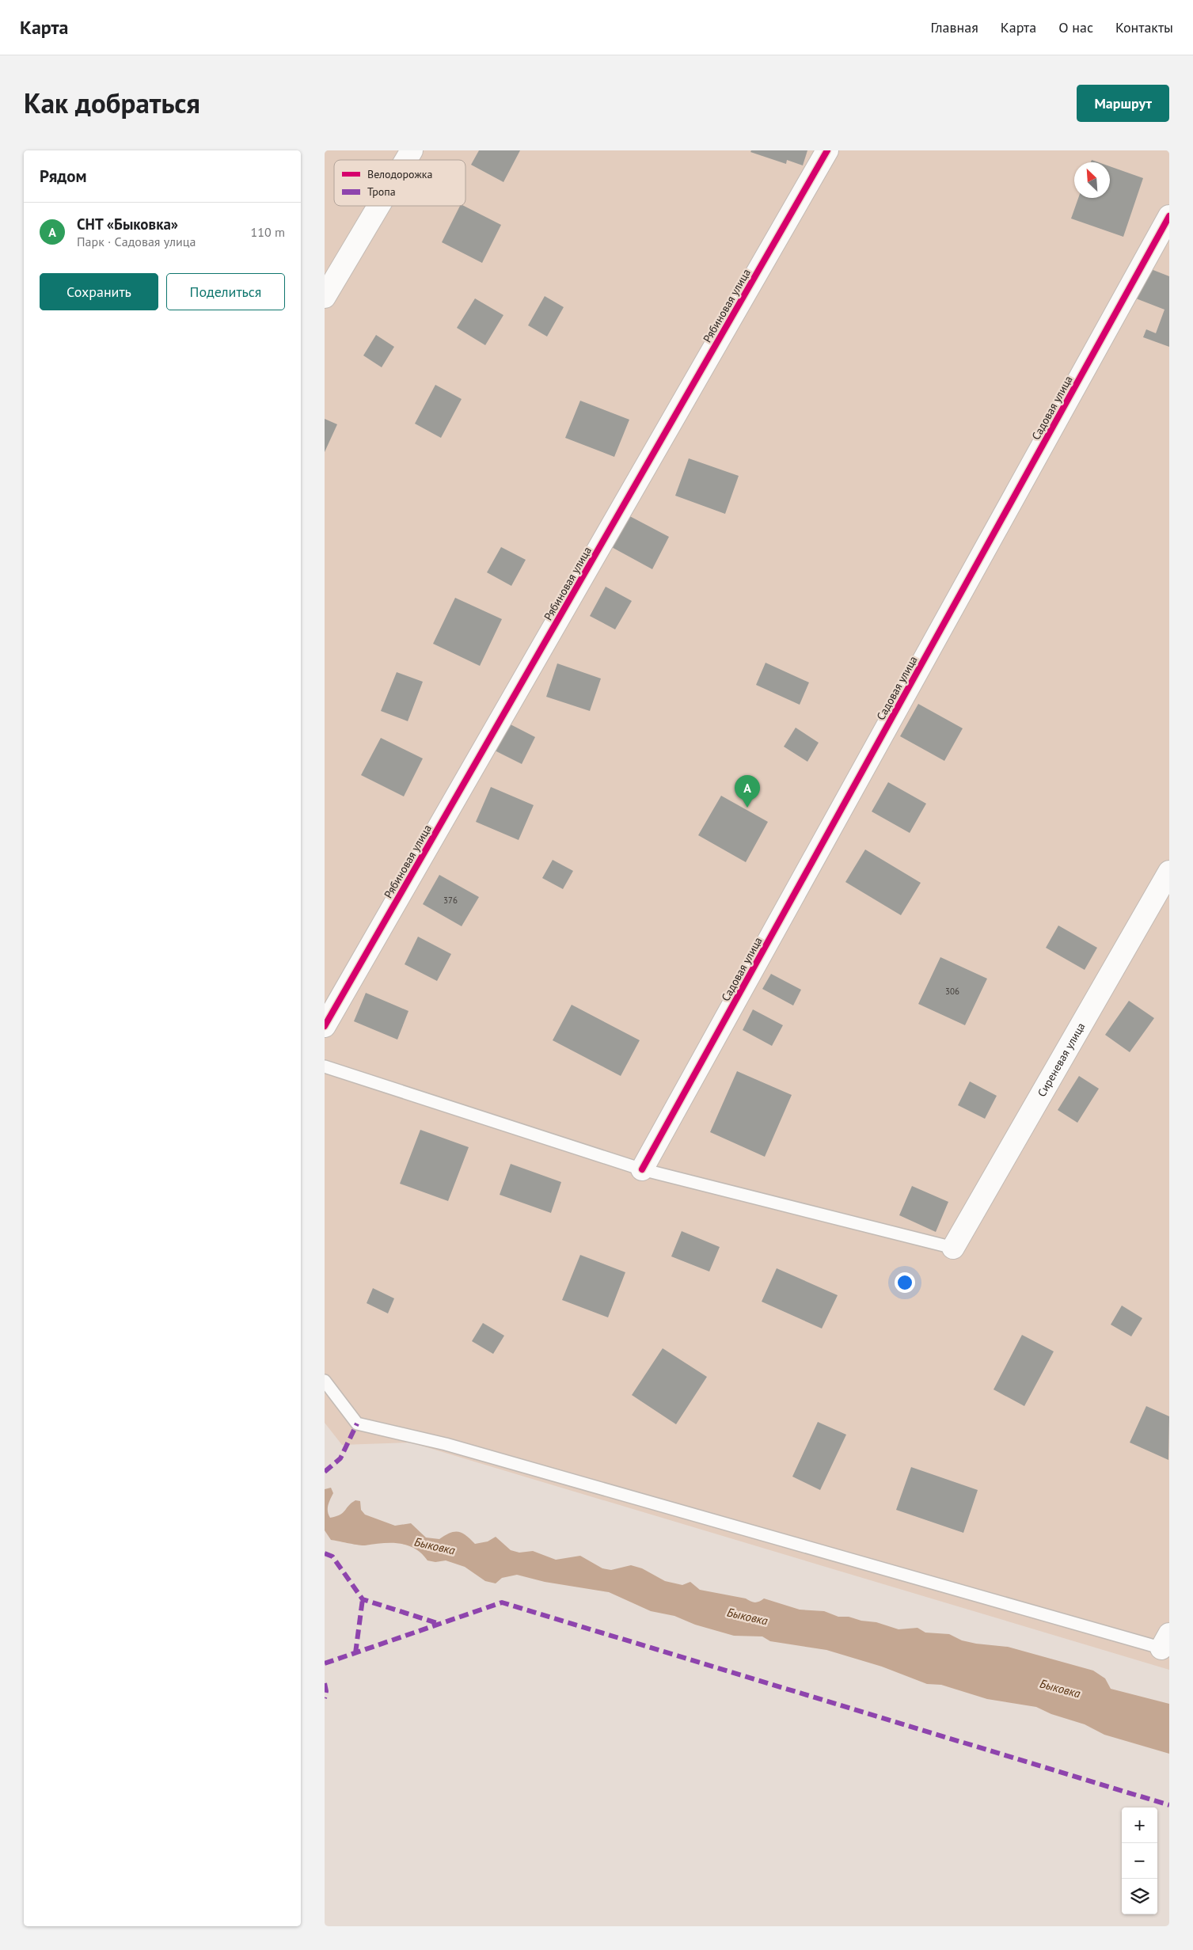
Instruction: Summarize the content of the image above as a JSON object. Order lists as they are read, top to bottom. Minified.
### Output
{"streets":{"street":["Рябиновая улица","Садовая улица","Сиреневая улица"]},"water":["Быковка"],"house_numbers":["376","306"],"legend":["Велодорожка","Тропа"],"north":"top left","page":{"header":"Карта","nav":["Главная","Карта","О нас","Контакты"],"title":"Как добраться","buttons":["Маршрут",["Сохранить","Поделиться"]],"heading":"Рядом","list":[{"mark":"A","name":"СНТ «Быковка»","note":"Парк · Садовая улица","value":"110 m"}],"pins":"A","map_buttons":["+","−"]}}
